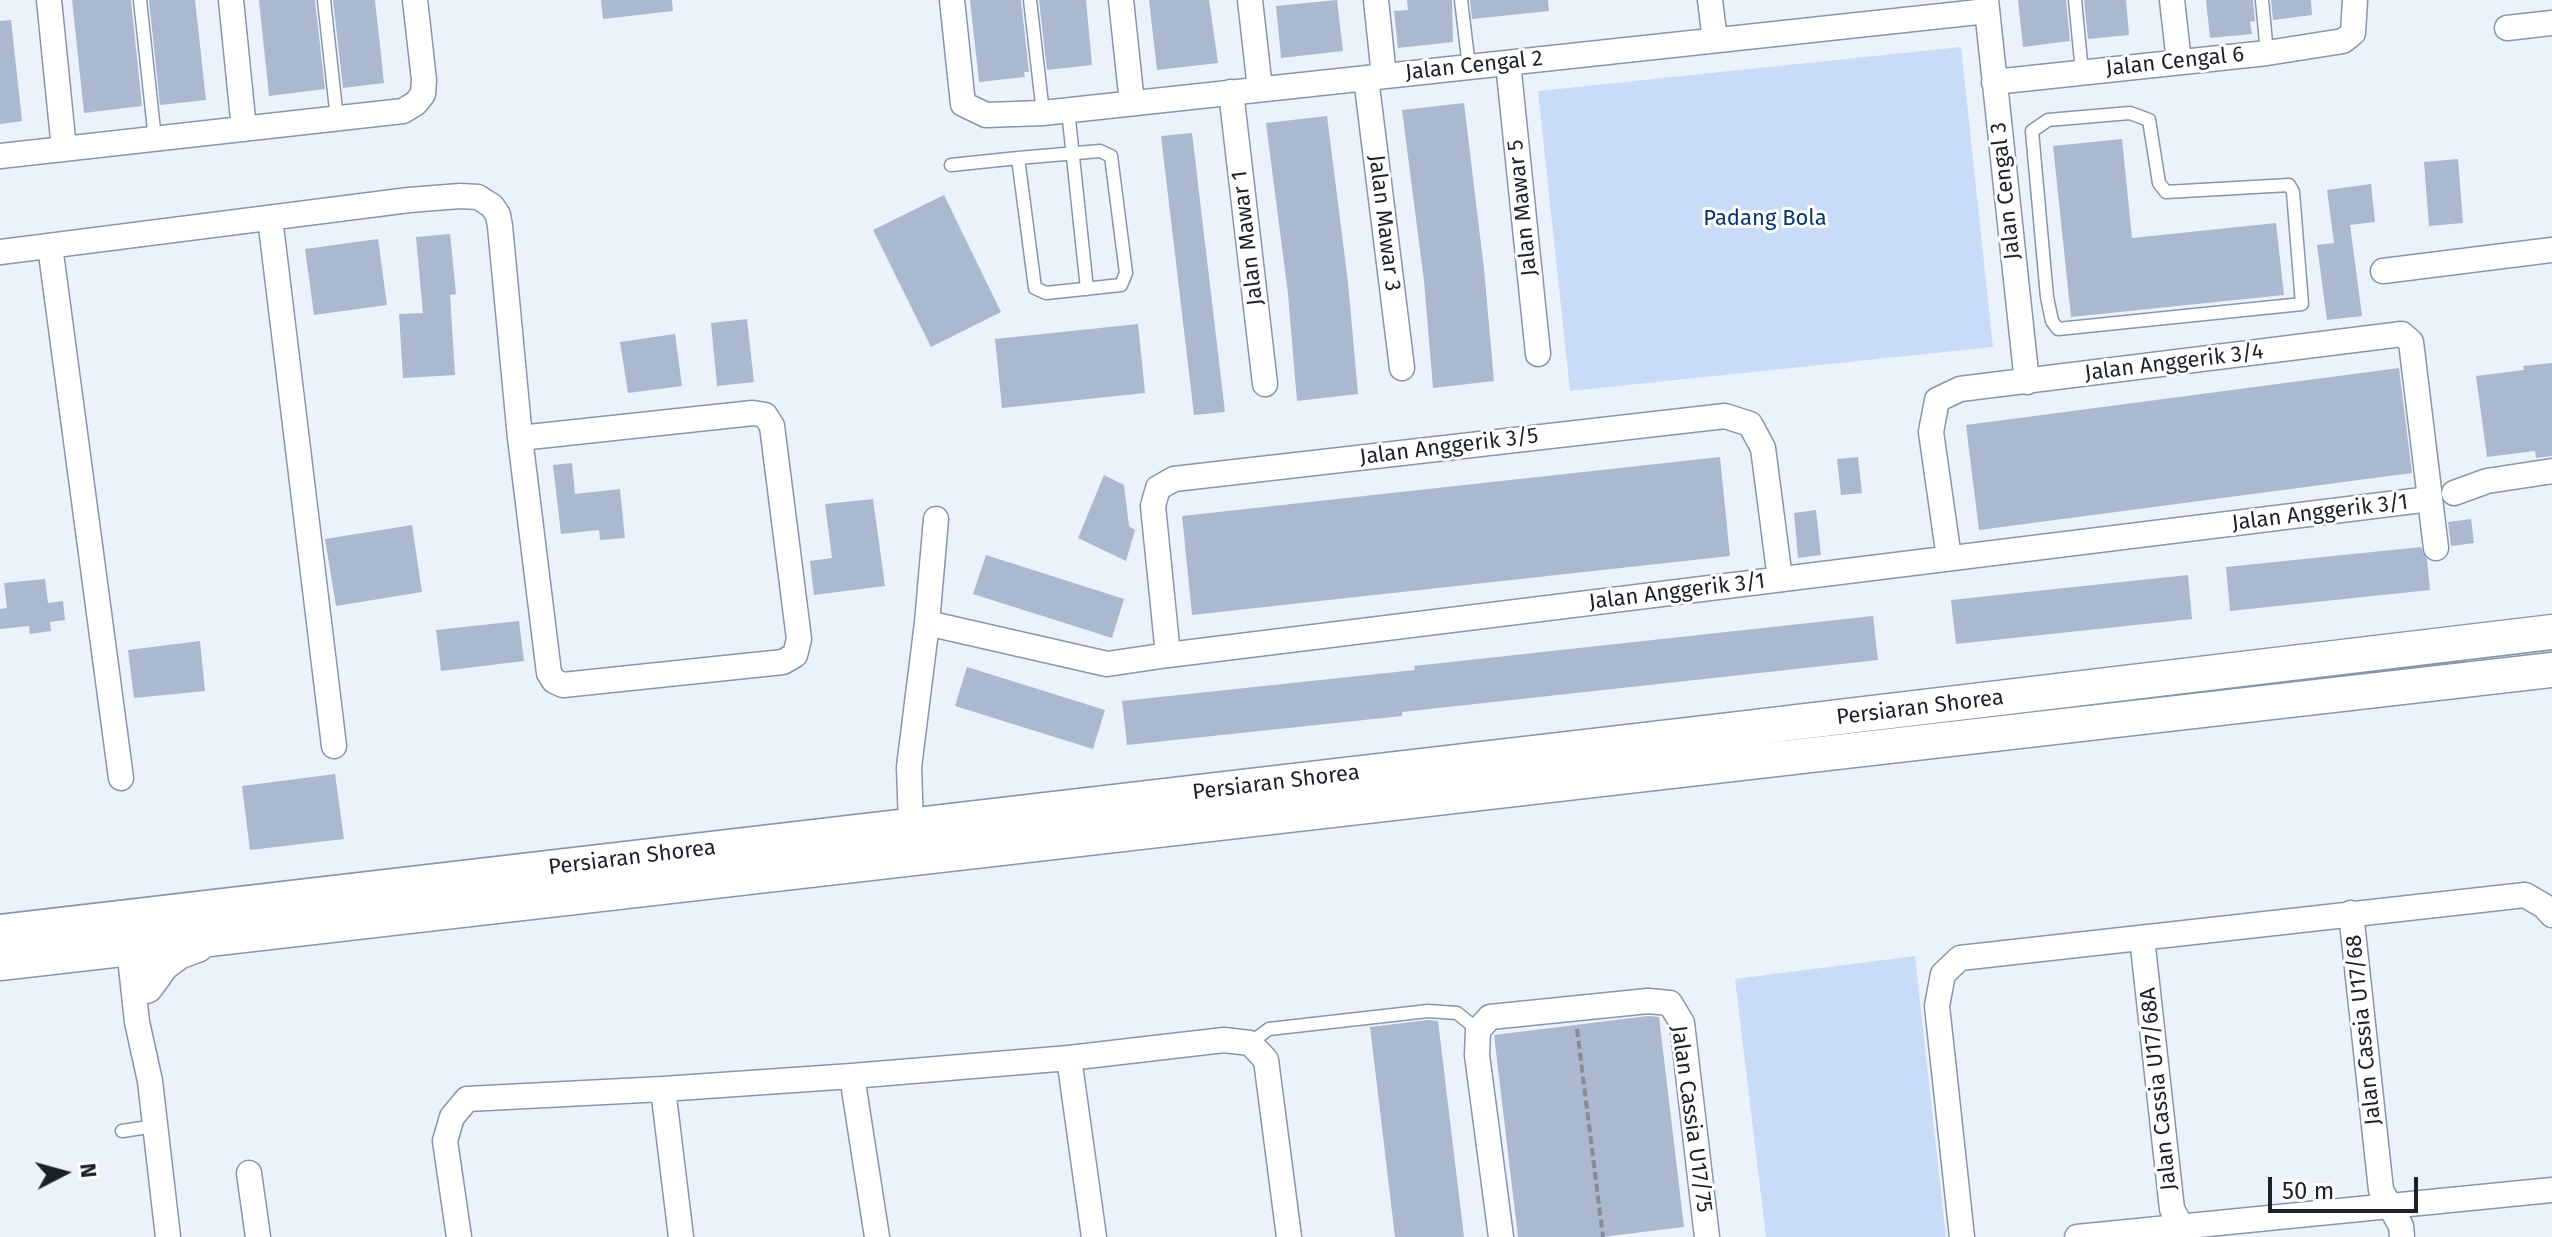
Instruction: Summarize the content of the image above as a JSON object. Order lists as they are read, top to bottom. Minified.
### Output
{"streets":{"main road":["Persiaran Shorea"],"street":["Jalan Cengal 6","Jalan Cengal 2","Jalan Cengal 3","Jalan Mawar 5","Jalan Mawar 3","Jalan Mawar 1","Jalan Anggerik 3/4","Jalan Anggerik 3/5","Jalan Anggerik 3/1","Jalan Cassia U17/68","Jalan Cassia U17/68A","Jalan Cassia U17/75"]},"crossings":[["Jalan Cengal 6","Jalan Cengal 3"],["Jalan Cengal 2","Jalan Cengal 3"],["Jalan Cengal 2","Jalan Mawar 5"],["Jalan Cengal 2","Jalan Mawar 3"],["Jalan Cengal 2","Jalan Mawar 1"],["Jalan Cengal 3","Jalan Anggerik 3/4"],["Jalan Anggerik 3/4","Jalan Anggerik 3/1"],["Jalan Anggerik 3/5","Jalan Anggerik 3/1"]],"parks":["Padang Bola"],"scale_bar":"50 m","north":"right"}
